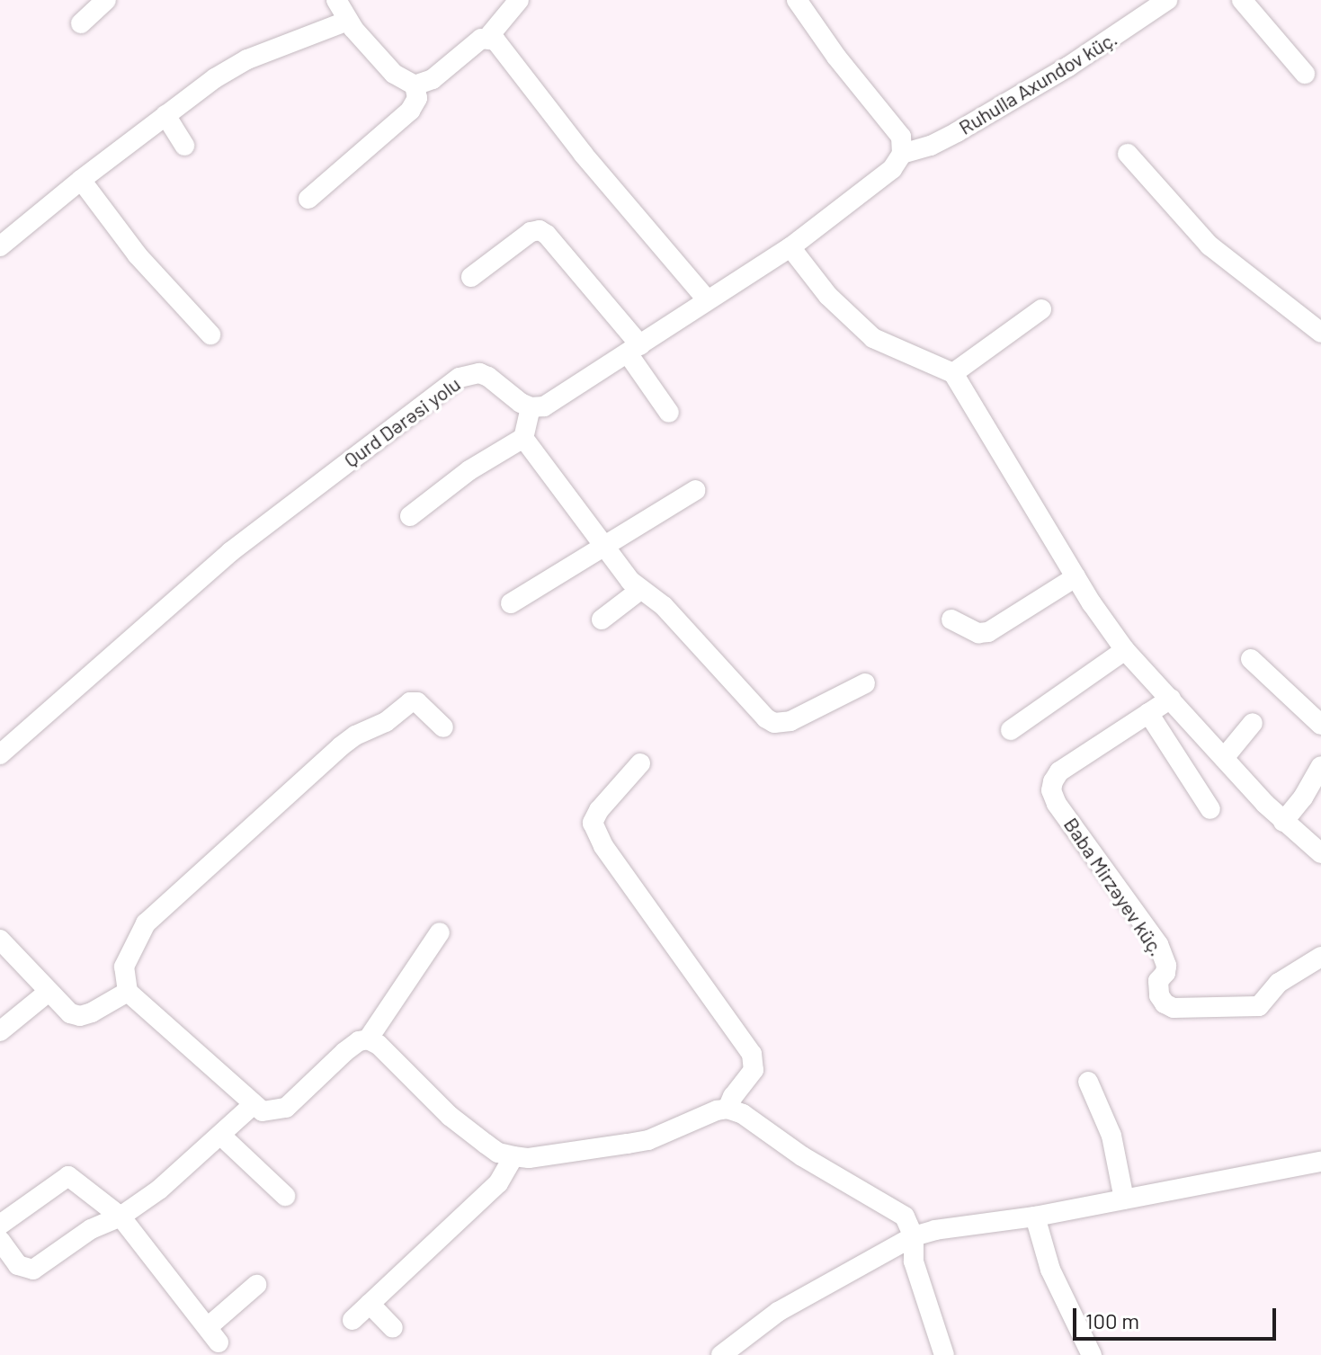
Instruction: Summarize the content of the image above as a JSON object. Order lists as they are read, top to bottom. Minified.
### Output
{"streets":{"street":["Ruhulla Axundov küç.","Qurd Dərəsi yolu","Baba Mirzəyev küç."]},"scale_bar":"100 m"}
